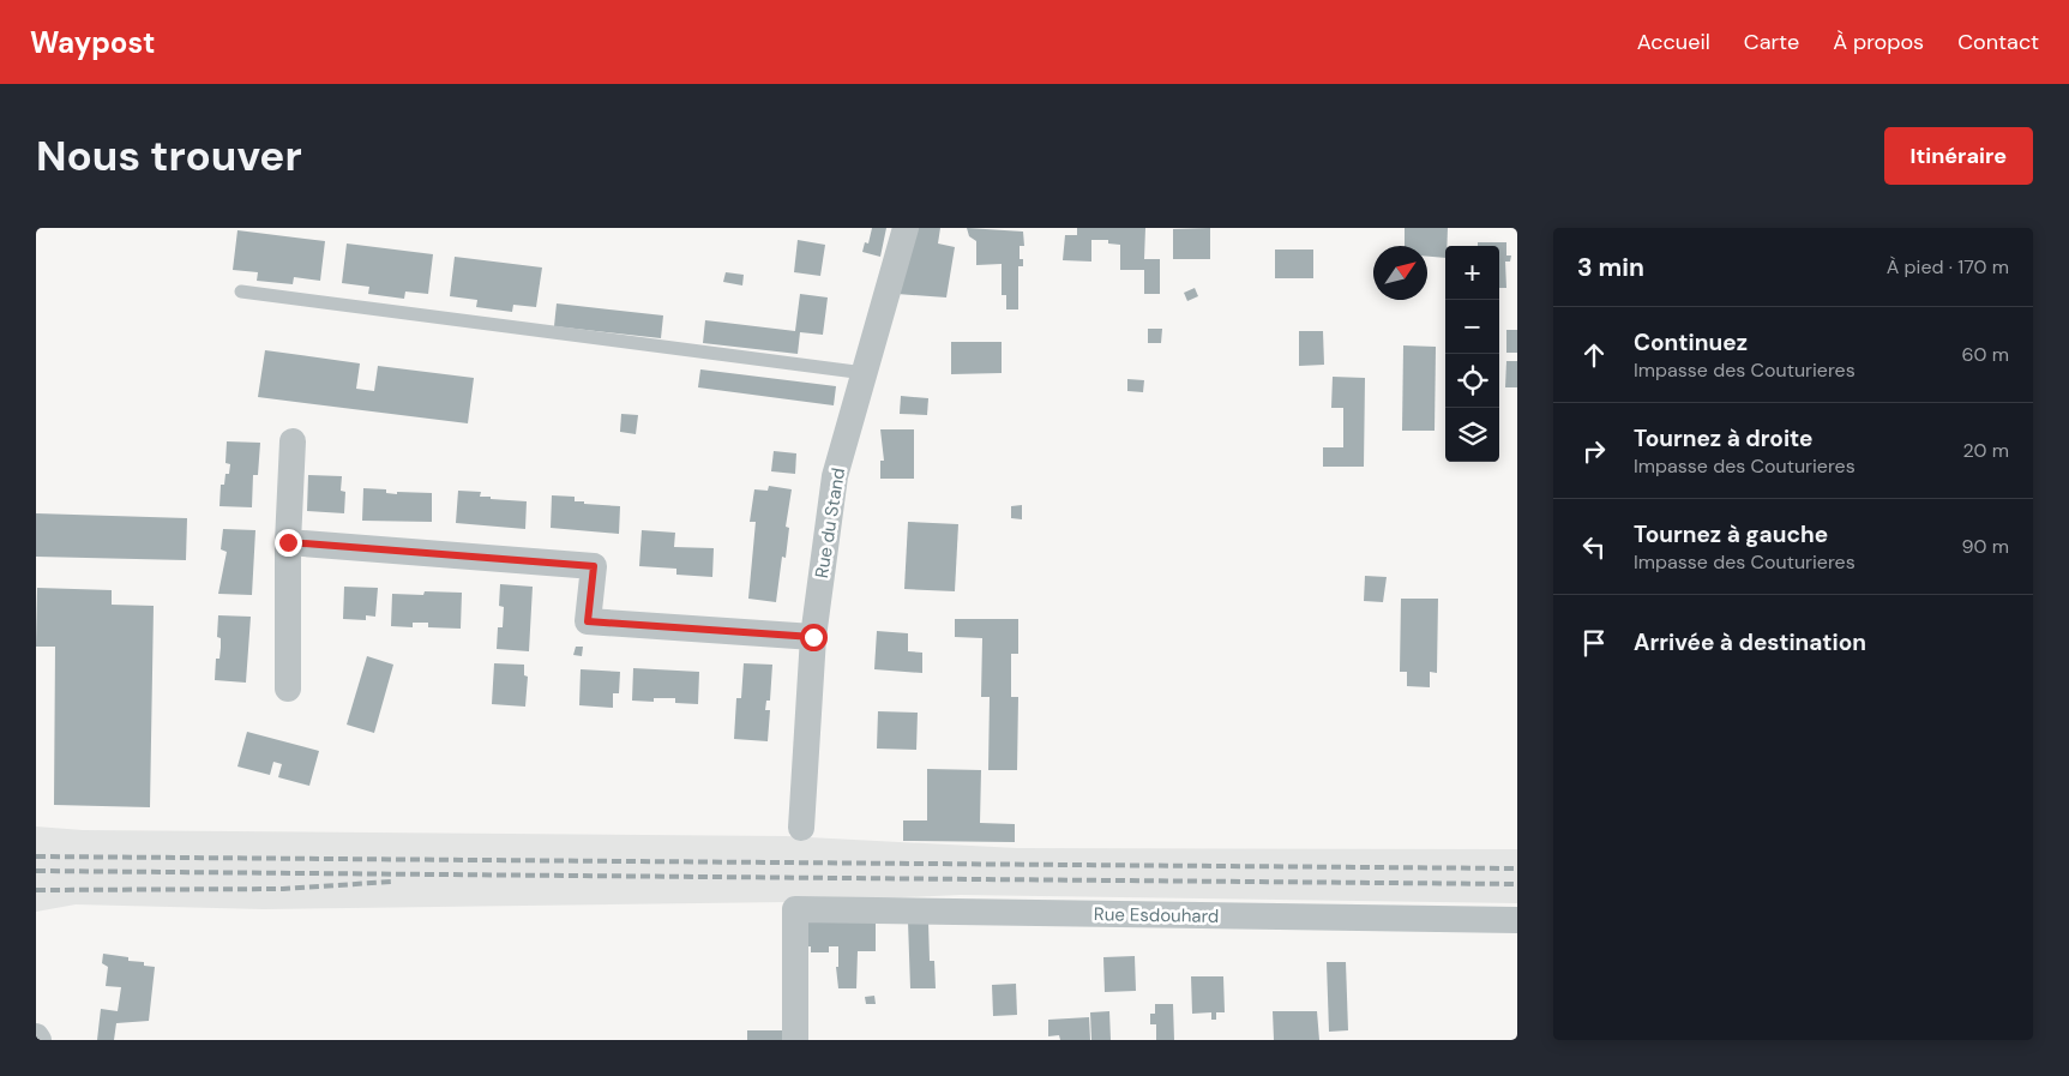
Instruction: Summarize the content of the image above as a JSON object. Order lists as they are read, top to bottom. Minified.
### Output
{"streets":{"street":["Rue du Stand","Rue Esdouhard"]},"north":"top right","page":{"header":"Waypost","nav":["Accueil","Carte","À propos","Contact"],"buttons":"Itinéraire","title":"Nous trouver","heading":["3 min","À pied · 170 m"],"map_buttons":["+","−"],"list":[["Continuez","Impasse des Couturieres","60 m"],["Tournez à droite","Impasse des Couturieres","20 m"],["Tournez à gauche","Impasse des Couturieres","90 m"],"Arrivée à destination"]}}
